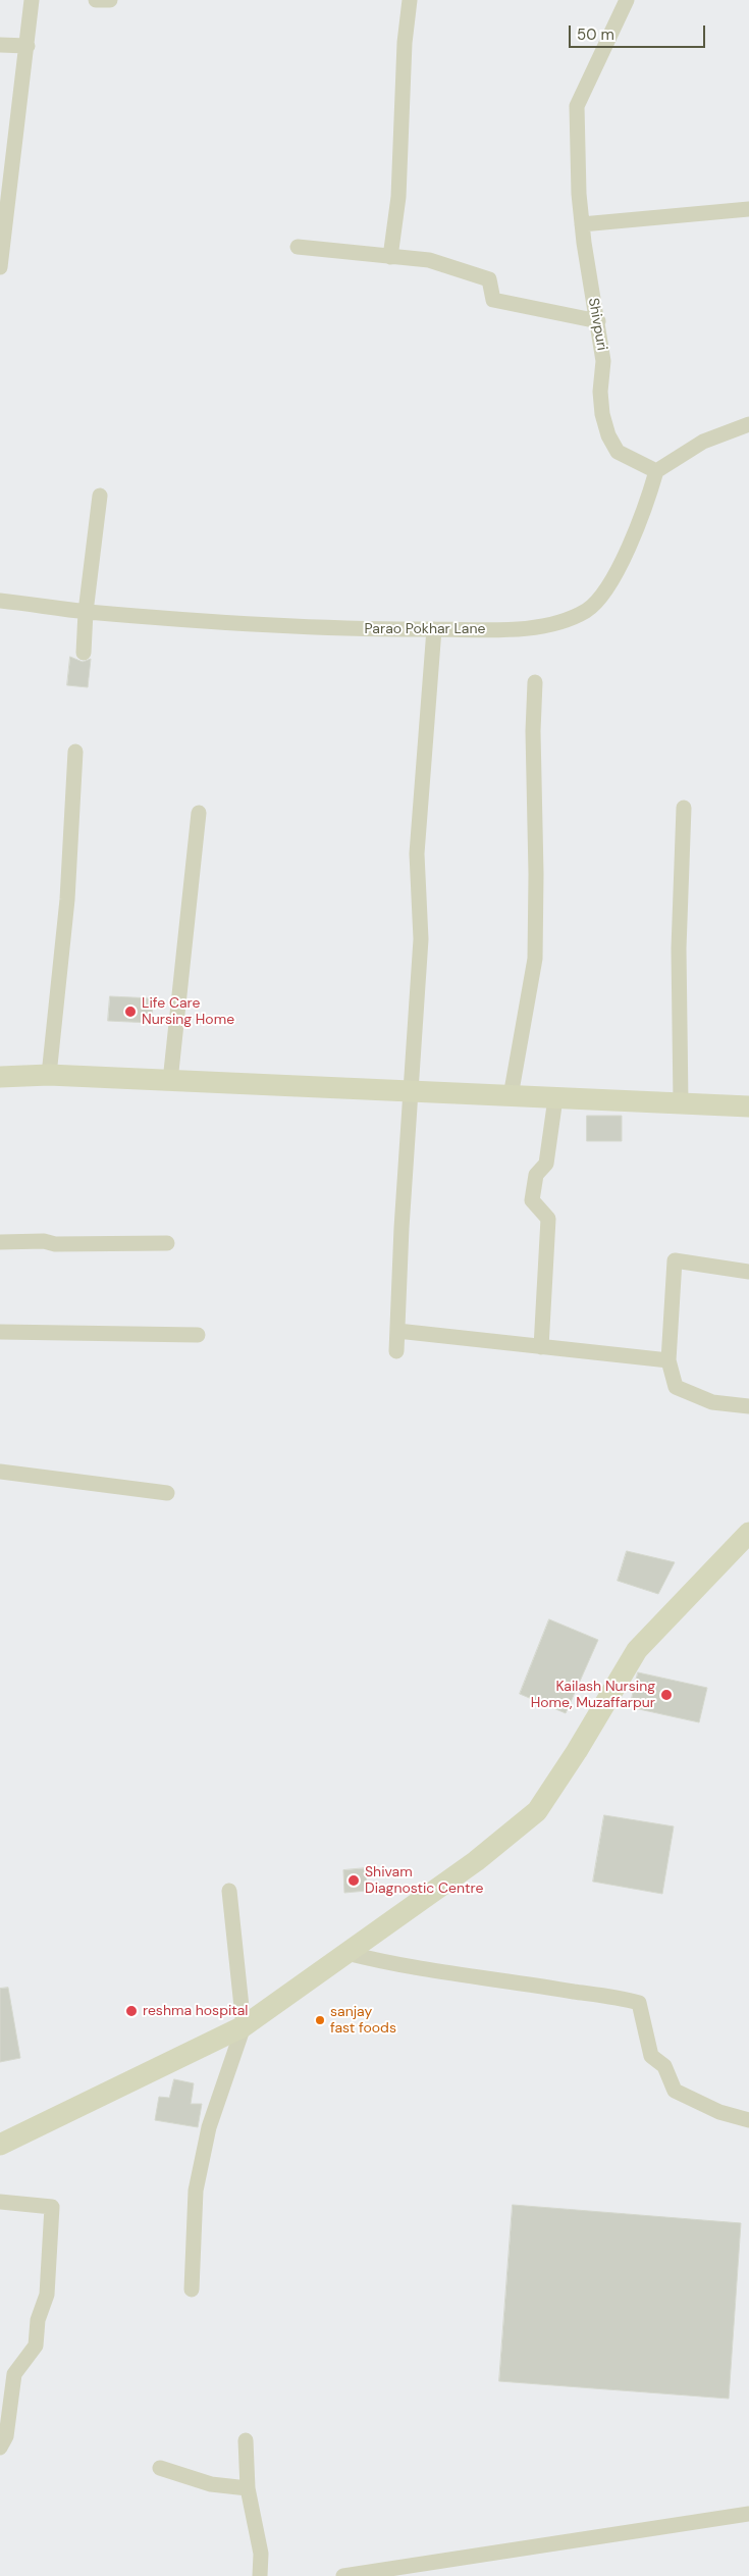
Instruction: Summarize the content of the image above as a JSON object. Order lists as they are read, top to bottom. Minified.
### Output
{"streets":{"street":["Shivpuri","Parao Pokhar Lane"]},"crossings":[["Shivpuri","Parao Pokhar Lane"]],"places":["Life Care Nursing Home","Kailash Nursing Home, Muzaffarpur","Shivam Diagnostic Centre","reshma hospital","sanjay fast foods"],"scale_bar":"50 m"}
